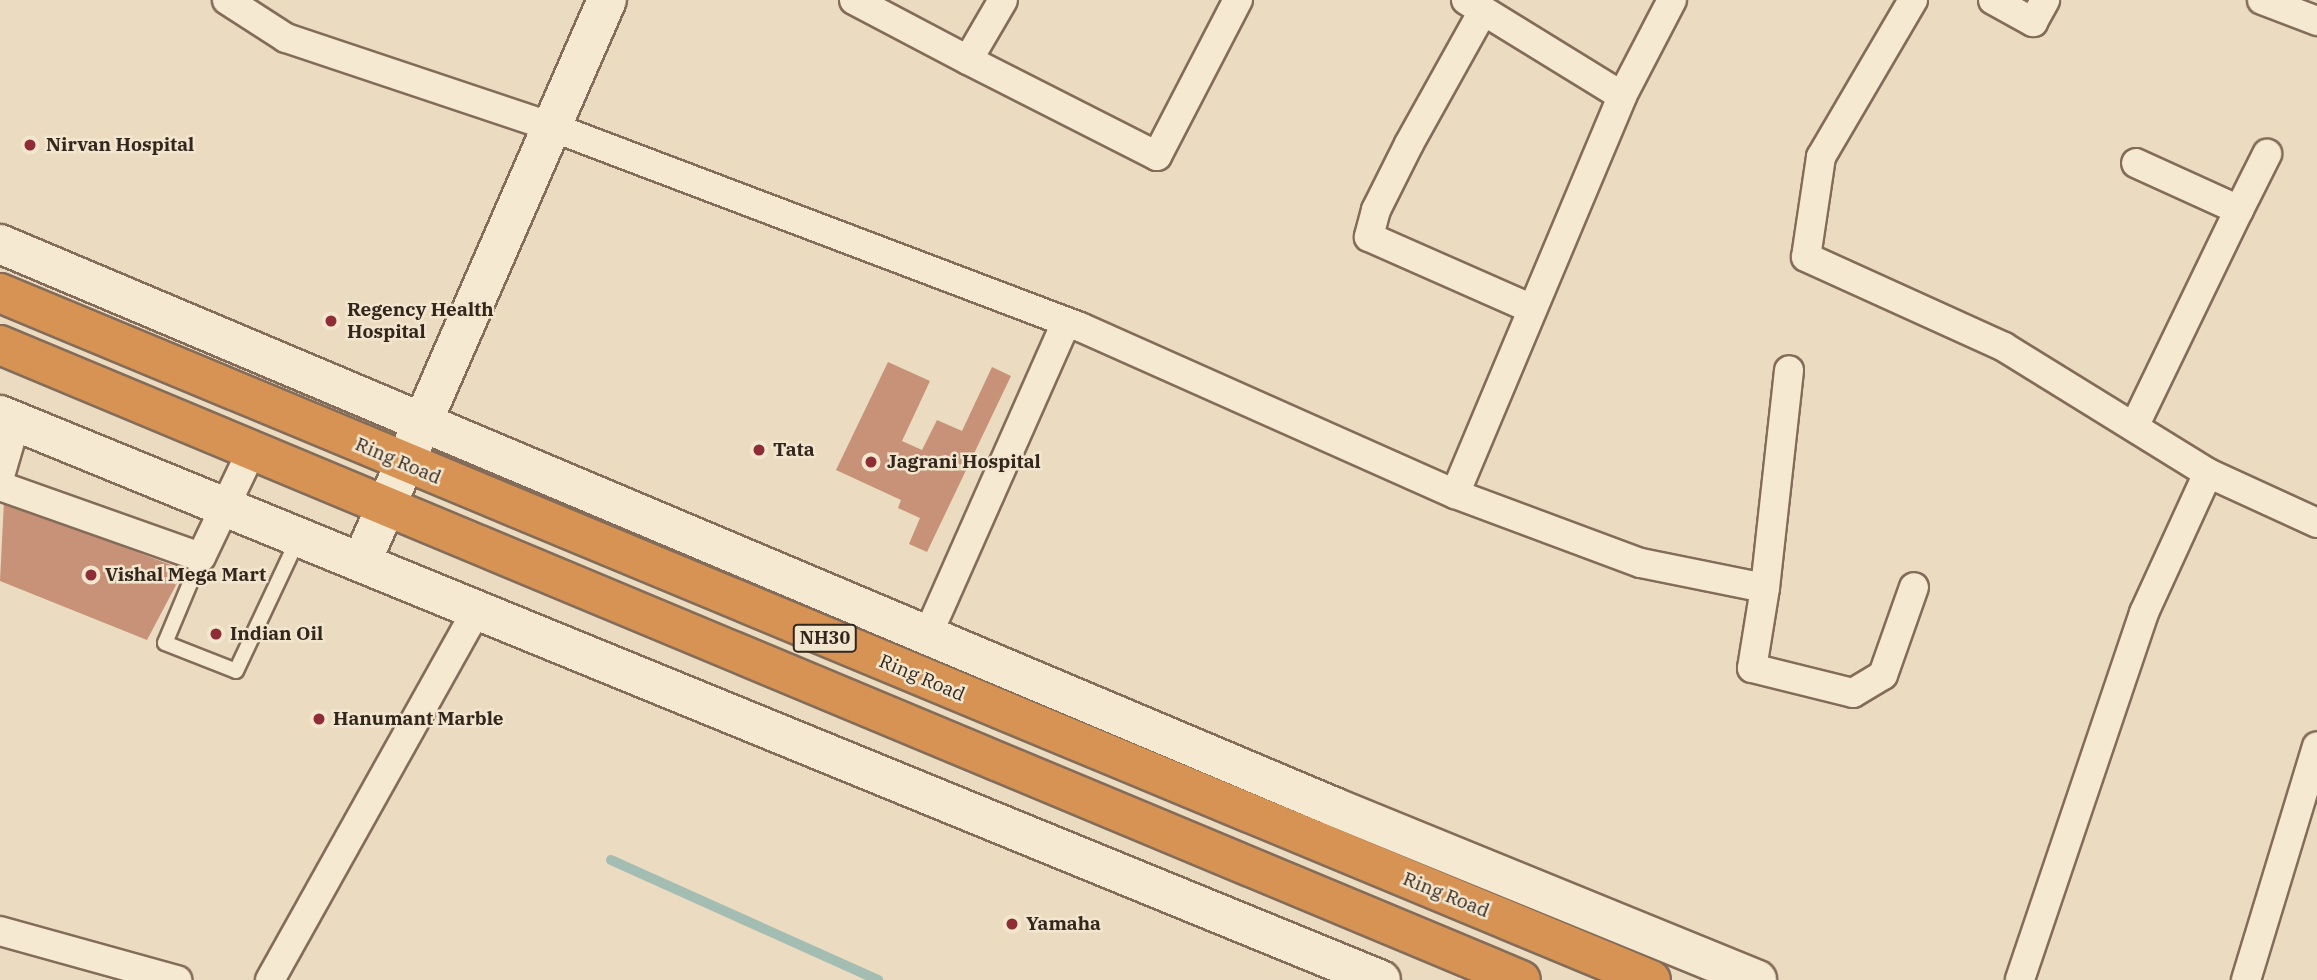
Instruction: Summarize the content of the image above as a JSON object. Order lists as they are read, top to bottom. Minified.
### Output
{"streets":{"highway":["Ring Road","NH30"]},"places":["Nirvan Hospital","Regency Health Hospital","Tata","Jagrani Hospital","Vishal Mega Mart","Indian Oil","Hanumant Marble","Yamaha"]}
